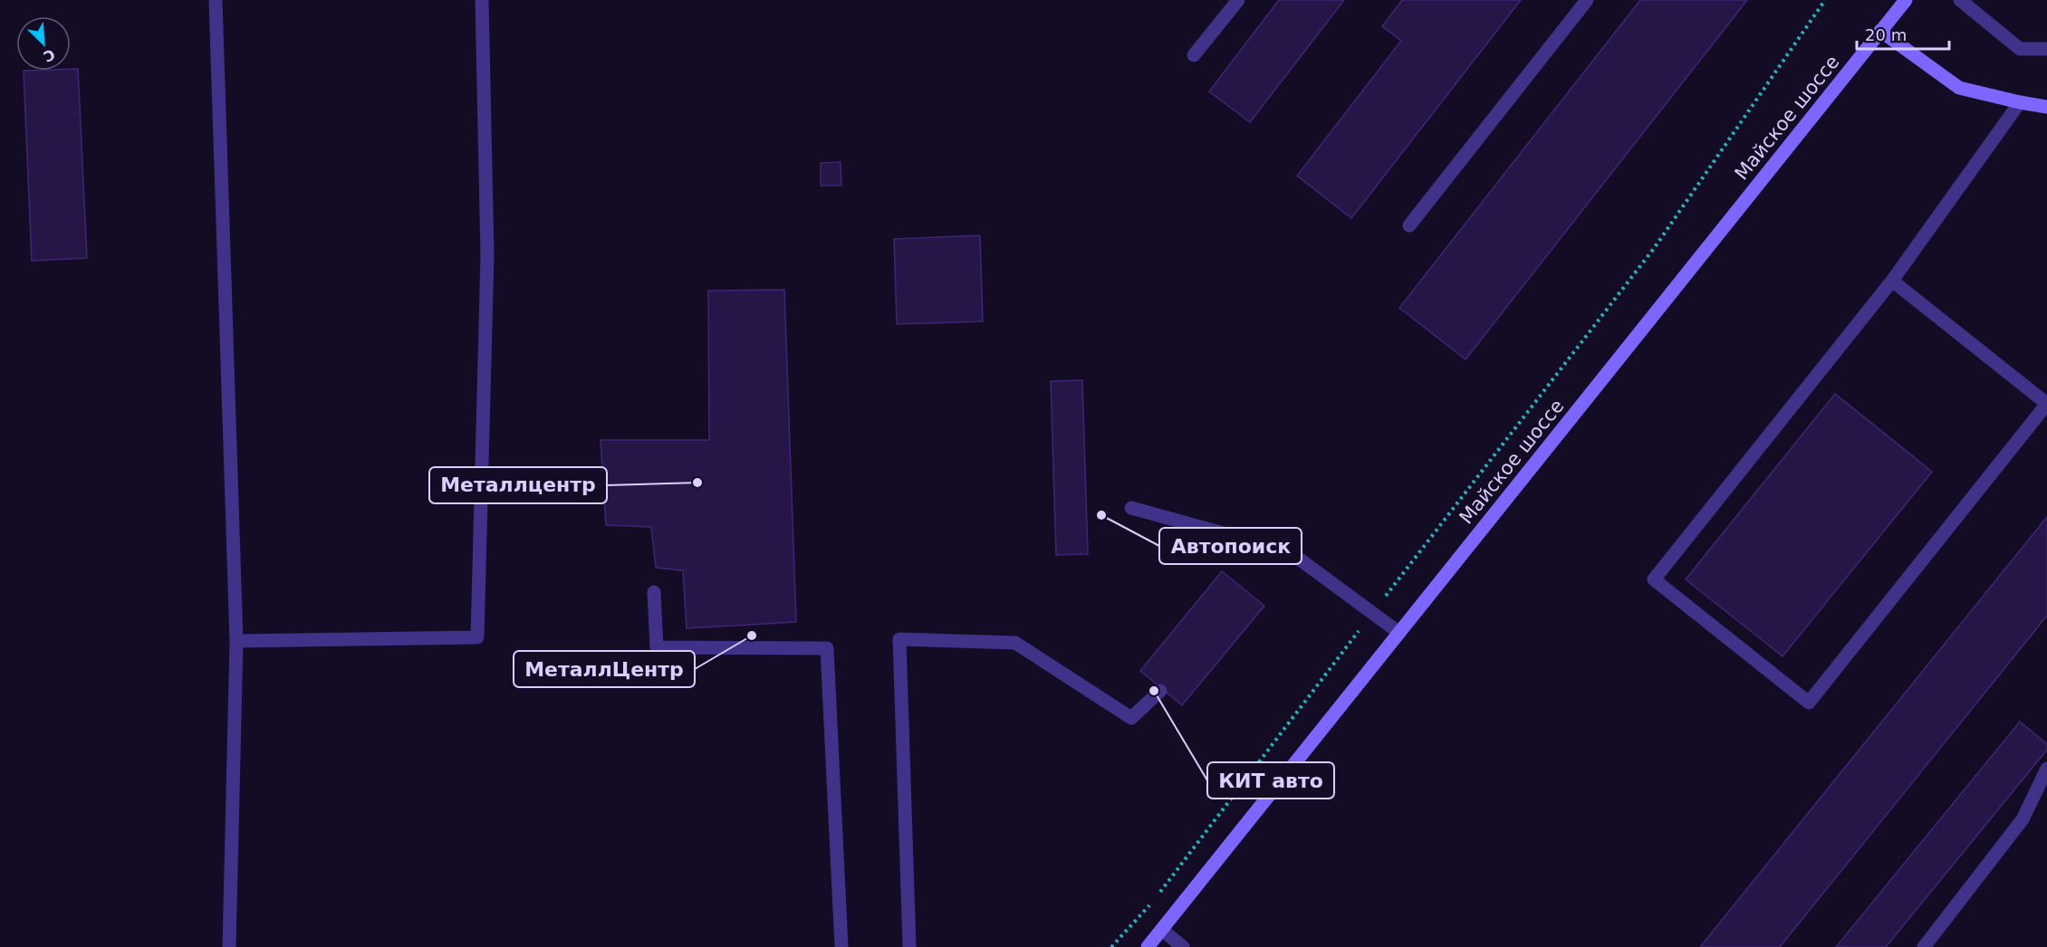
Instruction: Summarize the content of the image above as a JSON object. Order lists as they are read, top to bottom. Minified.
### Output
{"streets":{"street":["Майское шоссе"]},"places":["Металлцентр","Автопоиск","МеталлЦентр","КИТ авто"],"scale_bar":"20 m","north":"bottom right"}
